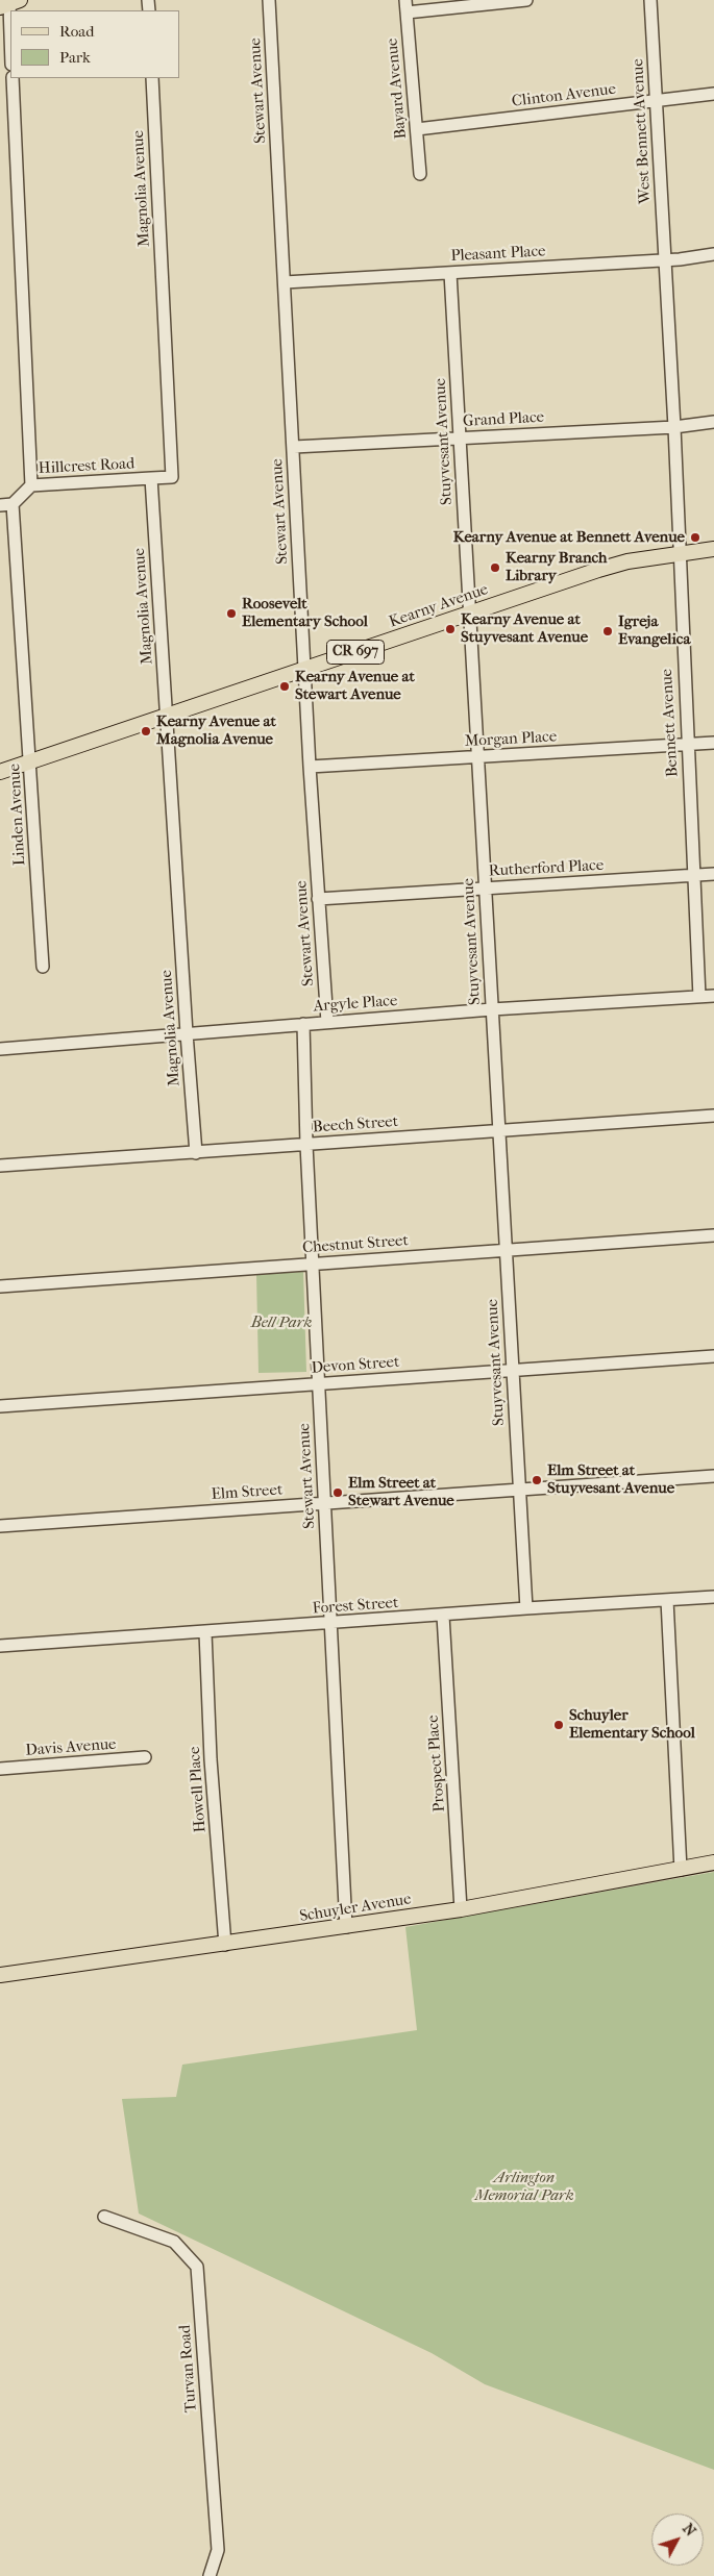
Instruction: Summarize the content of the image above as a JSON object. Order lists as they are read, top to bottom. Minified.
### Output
{"streets":{"main road":["Kearny Avenue","CR 697","Schuyler Avenue"],"street":["Bayard Avenue","Stewart Avenue","Clinton Avenue","West Bennett Avenue","Magnolia Avenue","Pleasant Place","Grand Place","Stuyvesant Avenue","Hillcrest Road","Bennett Avenue","Morgan Place","Linden Avenue","Rutherford Place","Argyle Place","Beech Street","Chestnut Street","Devon Street","Elm Street","Forest Street","Davis Avenue","Prospect Place","Howell Place","Turvan Road"]},"crossings":[["Bayard Avenue","Clinton Avenue"],["Stewart Avenue","Pleasant Place"],["Stewart Avenue","Grand Place"],["Stewart Avenue","Kearny Avenue"],["Stewart Avenue","Morgan Place"],["Stewart Avenue","Rutherford Place"],["Stewart Avenue","Argyle Place"],["Stewart Avenue","Beech Street"],["Stewart Avenue","Chestnut Street"],["Stewart Avenue","Devon Street"],["Stewart Avenue","Elm Street"],["Stewart Avenue","Forest Street"],["Stewart Avenue","Schuyler Avenue"],["Clinton Avenue","West Bennett Avenue"],["West Bennett Avenue","Pleasant Place"],["West Bennett Avenue","Bennett Avenue"],["Magnolia Avenue","Hillcrest Road"],["Magnolia Avenue","Kearny Avenue"],["Magnolia Avenue","Argyle Place"],["Magnolia Avenue","Beech Street"],["Pleasant Place","Stuyvesant Avenue"],["Pleasant Place","Bennett Avenue"],["Grand Place","Stuyvesant Avenue"],["Grand Place","Bennett Avenue"],["Stuyvesant Avenue","Kearny Avenue"],["Stuyvesant Avenue","Morgan Place"],["Stuyvesant Avenue","Rutherford Place"],["Stuyvesant Avenue","Argyle Place"],["Stuyvesant Avenue","Beech Street"],["Stuyvesant Avenue","Chestnut Street"],["Stuyvesant Avenue","Devon Street"],["Stuyvesant Avenue","Elm Street"],["Stuyvesant Avenue","Forest Street"],["Hillcrest Road","Linden Avenue"],["Kearny Avenue","Bennett Avenue"],["Kearny Avenue","Linden Avenue"],["Bennett Avenue","Morgan Place"],["Bennett Avenue","Rutherford Place"],["Bennett Avenue","Argyle Place"],["Forest Street","Prospect Place"],["Forest Street","Howell Place"],["Prospect Place","Schuyler Avenue"],["Howell Place","Schuyler Avenue"]],"parks":["Bell Park","Arlington Memorial Park"],"places":["Kearny Avenue at Bennett Avenue","Kearny Branch Library","Roosevelt Elementary School","Kearny Avenue at Stuyvesant Avenue","Igreja Evangelica","Kearny Avenue at Stewart Avenue","Kearny Avenue at Magnolia Avenue","Elm Street at Stuyvesant Avenue","Elm Street at Stewart Avenue","Schuyler Elementary School"],"legend":["Road","Park"],"north":"top right"}
